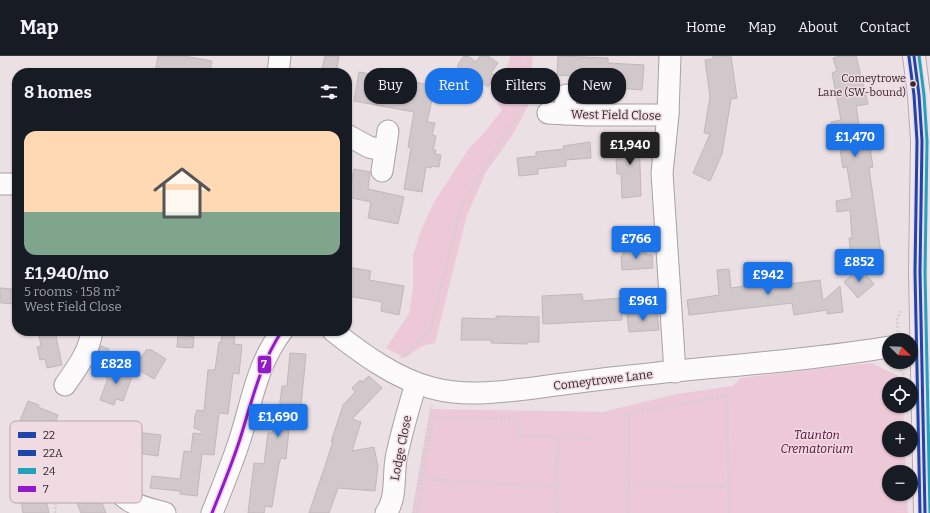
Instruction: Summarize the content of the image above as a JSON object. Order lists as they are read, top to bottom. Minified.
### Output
{"streets":{"street":["West Field Close","Comeytrowe Lane","Lodge Close"]},"crossings":[["West Field Close","Comeytrowe Lane"],["Comeytrowe Lane","Lodge Close"]],"parks":["Taunton Crematorium"],"places":["Comeytrowe Lane (SW-bound)"],"lines":["transit line 22","transit line 24","transit line 22A","transit line 7"],"legend":["22","22A","24","7"],"north":"bottom right","page":{"header":"Map","nav":["Home","Map","About","Contact"],"chip":["Buy","Rent","Filters","New"],"heading":"8 homes","list":[{"name":"£1,940/mo","note":"5 rooms · 158 m² · West Field Close"}],"price":["£1,470","£1,940","£766","£852","£942","£961","£828","£1,690"],"map_buttons":["+","−"]}}
